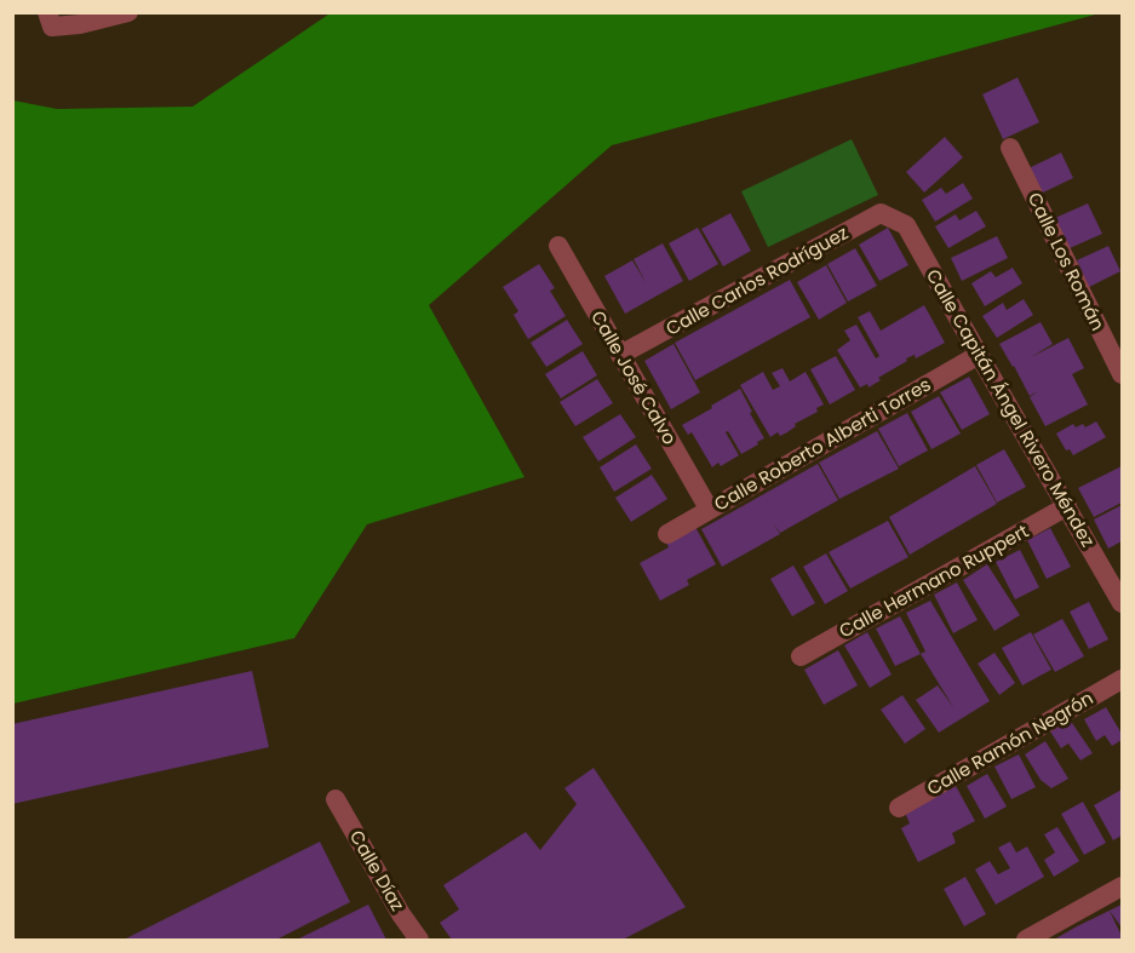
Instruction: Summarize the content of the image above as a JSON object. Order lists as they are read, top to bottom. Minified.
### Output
{"streets":{"street":["Calle Los Román","Calle Carlos Rodríguez","Calle José Calvo","Calle Capitán Ángel Rivero Méndez","Calle Roberto Alberti Torres","Calle Hermano Ruppert","Calle Ramón Negrón","Calle Díaz"]},"crossings":[["Calle Carlos Rodríguez","Calle José Calvo"],["Calle Carlos Rodríguez","Calle Capitán Ángel Rivero Méndez"],["Calle José Calvo","Calle Roberto Alberti Torres"],["Calle Capitán Ángel Rivero Méndez","Calle Roberto Alberti Torres"],["Calle Capitán Ángel Rivero Méndez","Calle Hermano Ruppert"]]}
